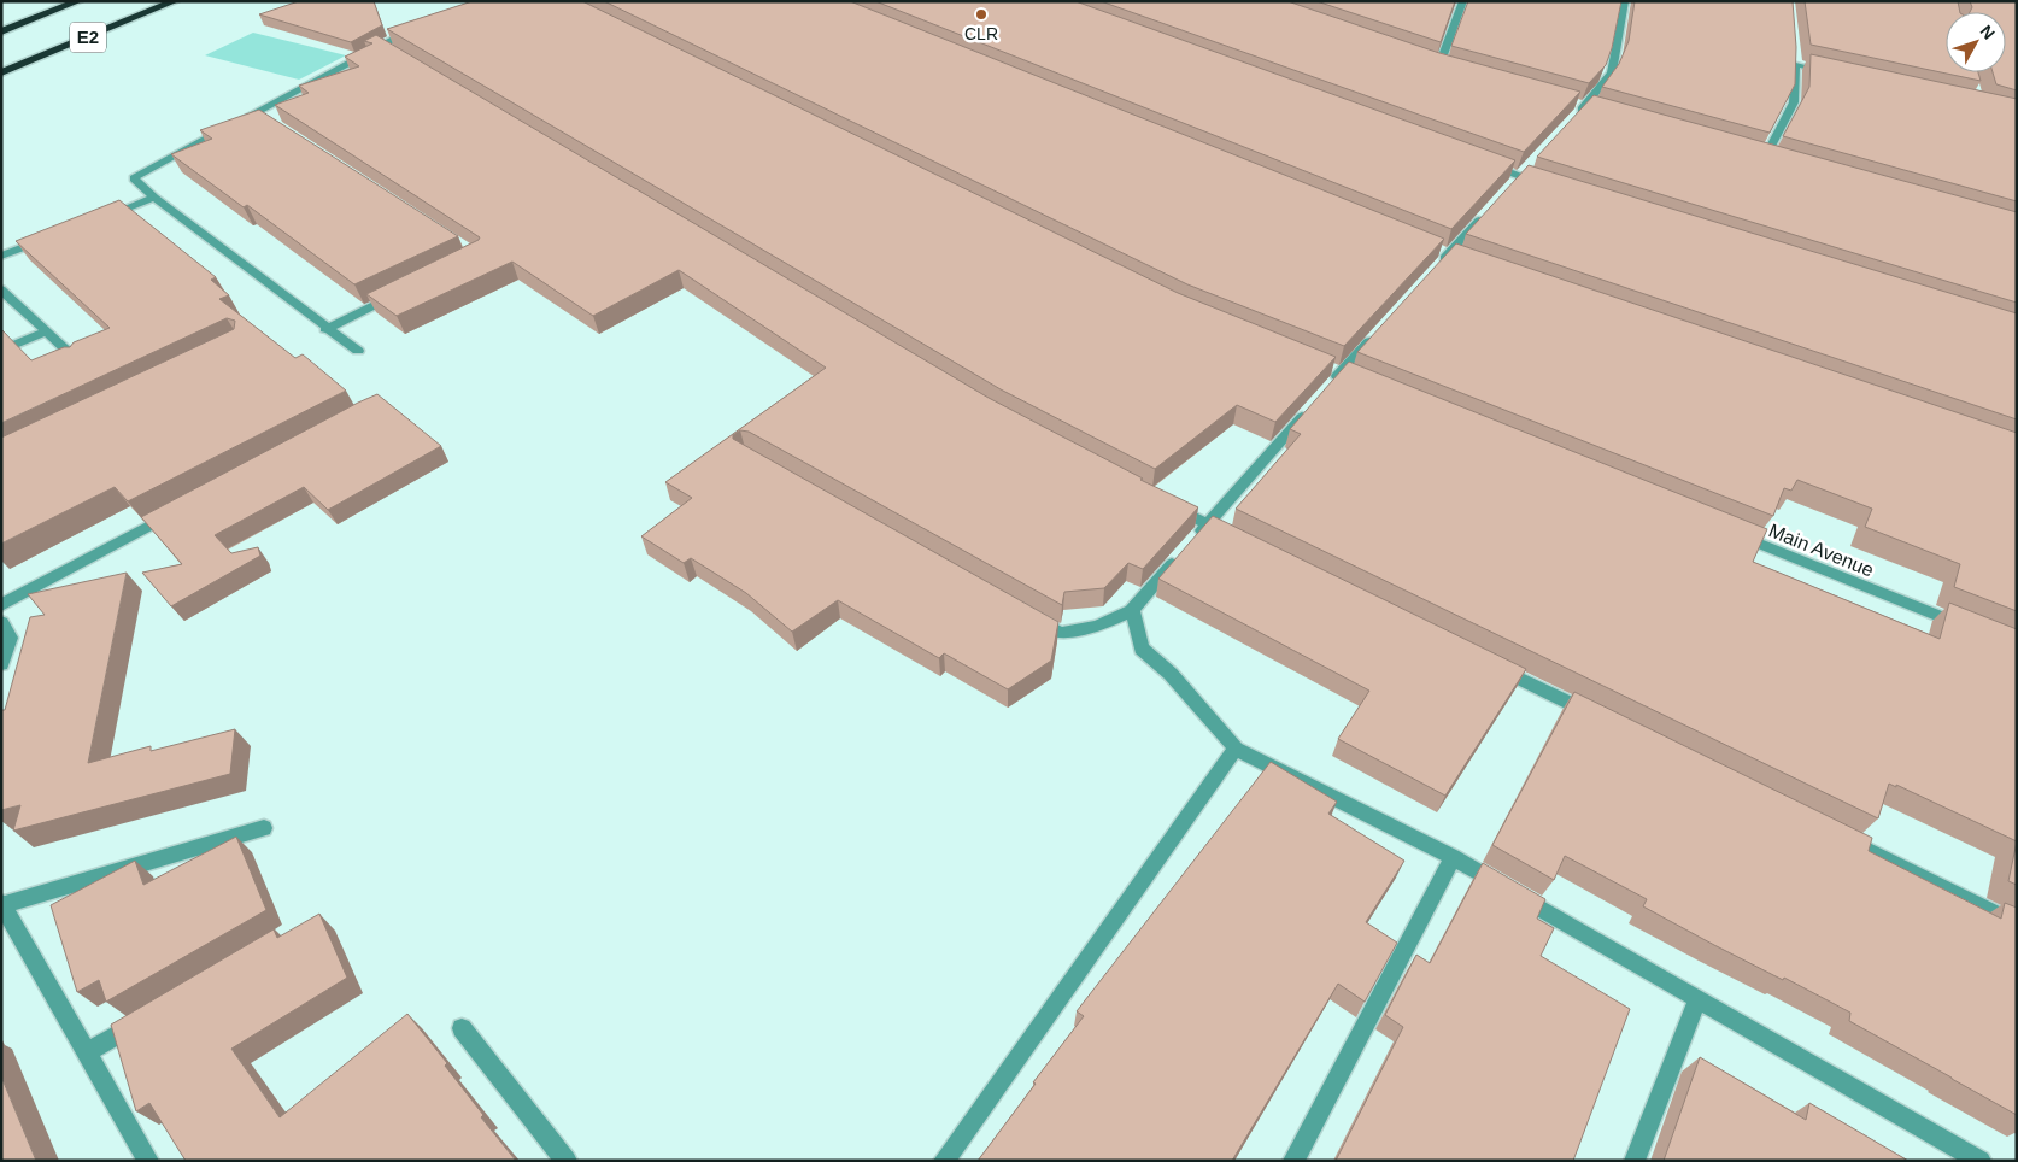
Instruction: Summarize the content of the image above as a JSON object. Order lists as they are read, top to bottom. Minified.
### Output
{"streets":{"highway":["E2"],"street":["Main Avenue"]},"places":["CLR"],"north":"top right"}
